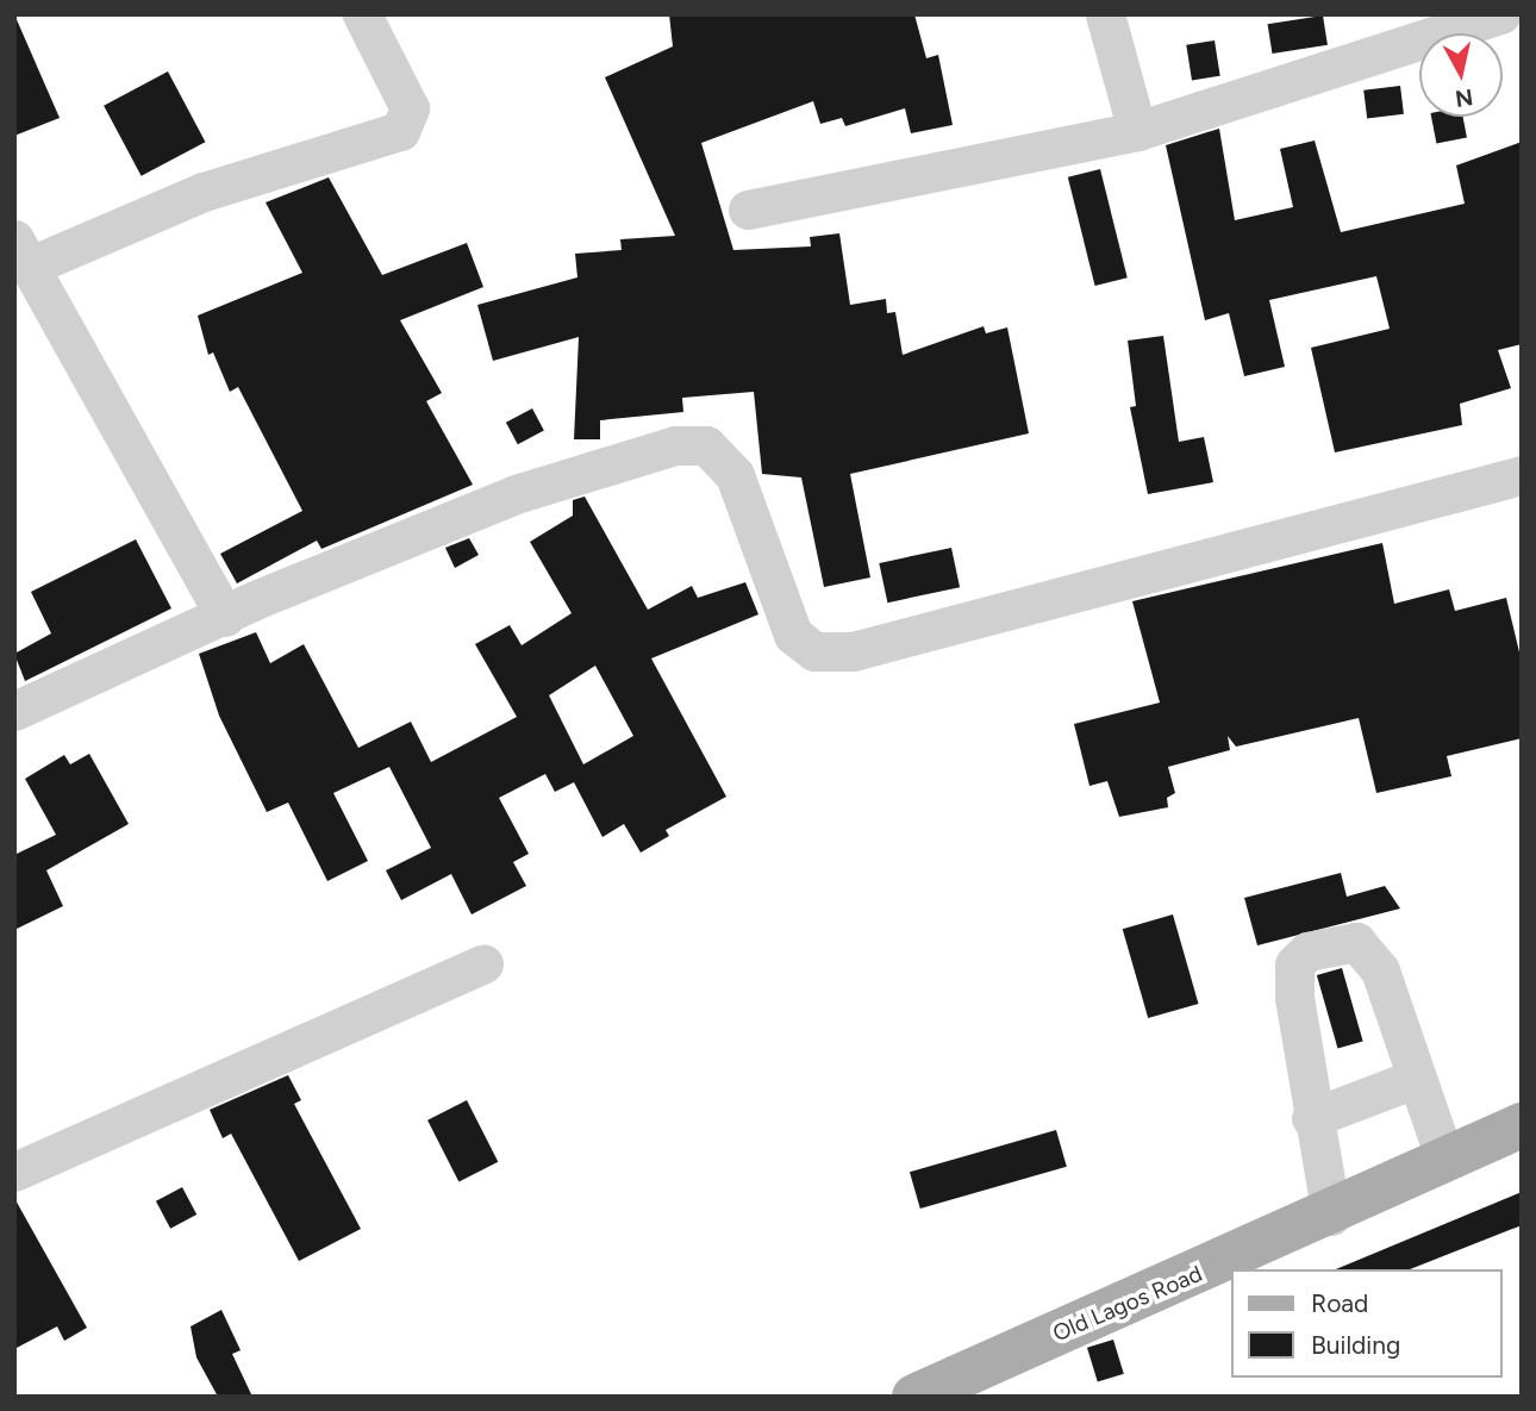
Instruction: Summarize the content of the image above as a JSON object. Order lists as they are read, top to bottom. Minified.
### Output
{"streets":{"main road":["Old Lagos Road"]},"legend":["Road","Building"],"north":"bottom"}
